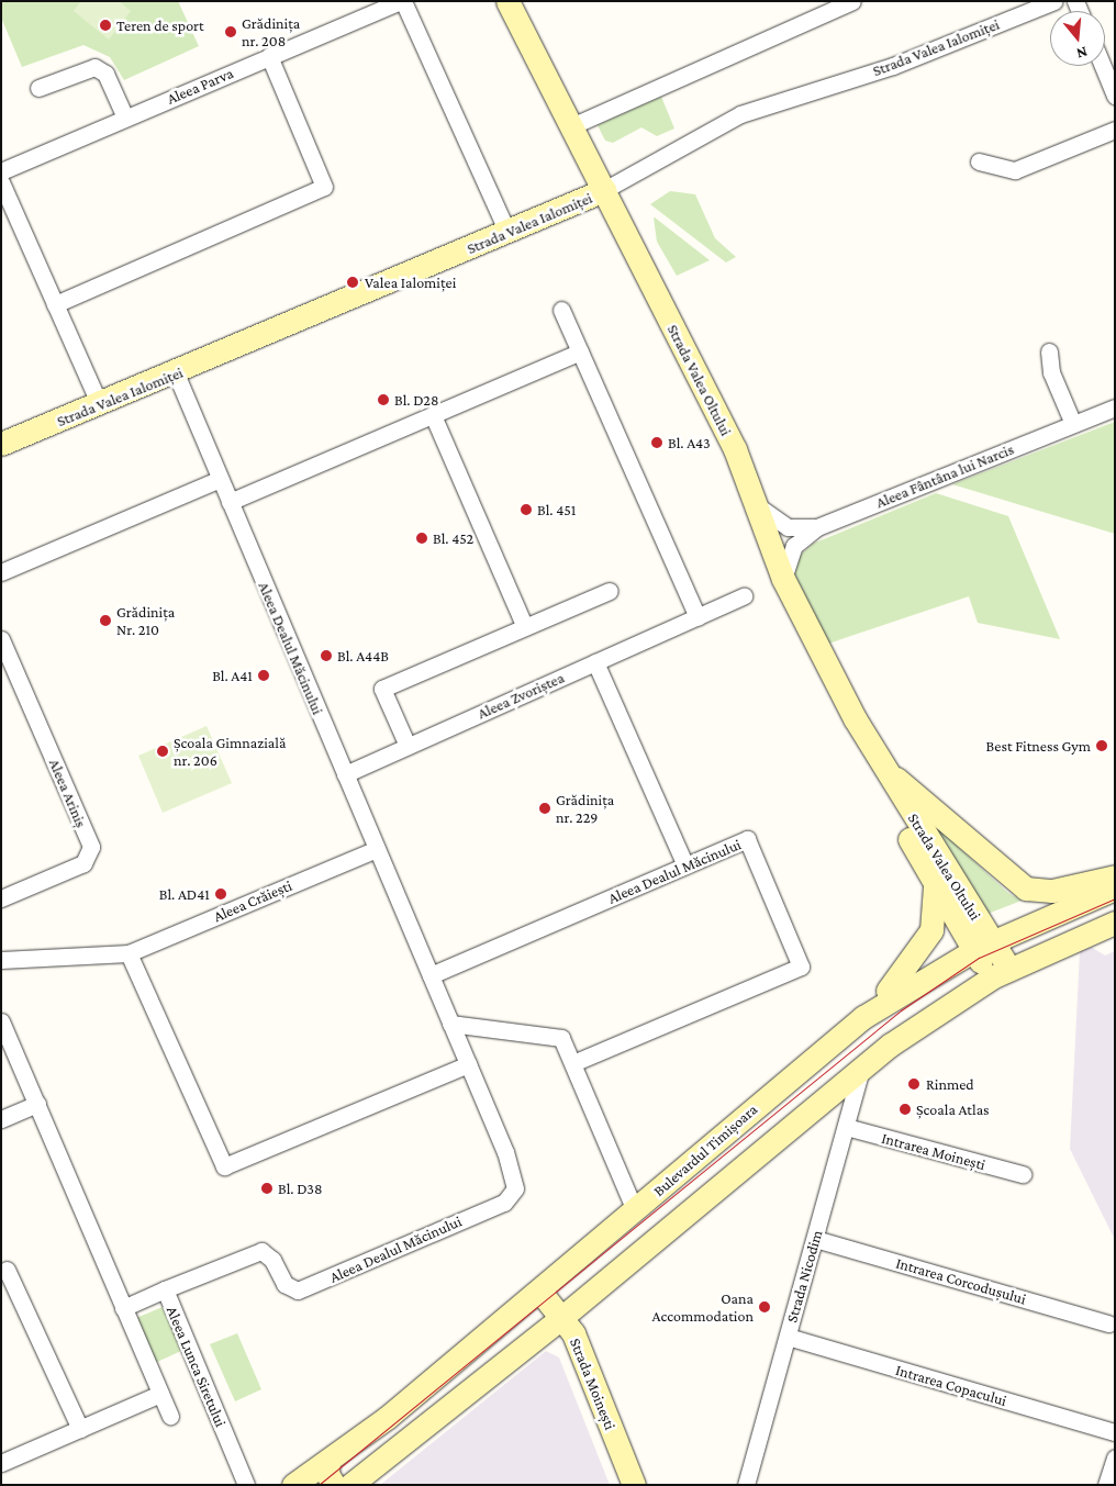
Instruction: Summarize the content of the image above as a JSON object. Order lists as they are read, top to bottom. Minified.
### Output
{"streets":{"main road":["Strada Valea Ialomiței","Strada Valea Oltului","Bulevardul Timișoara","Strada Moinești"],"street":["Aleea Parva","Aleea Fântâna lui Narcis","Aleea Dealul Măcinului","Aleea Zvoriștea","Aleea Ariniș","Aleea Crăiești","Intrarea Moinești","Strada Nicodim","Intrarea Corcodușului","Aleea Lunca Siretului","Intrarea Copacului"]},"crossings":[["Strada Valea Ialomiței","Aleea Parva"],["Strada Valea Ialomiței","Strada Valea Oltului"],["Strada Valea Ialomiței","Aleea Dealul Măcinului"],["Strada Valea Oltului","Aleea Fântâna lui Narcis"],["Strada Valea Oltului","Bulevardul Timișoara"],["Aleea Dealul Măcinului","Aleea Zvoriștea"],["Aleea Dealul Măcinului","Aleea Crăiești"],["Aleea Dealul Măcinului","Aleea Lunca Siretului"],["Bulevardul Timișoara","Strada Moinești"],["Intrarea Moinești","Strada Nicodim"],["Strada Nicodim","Intrarea Corcodușului"],["Strada Nicodim","Intrarea Copacului"]],"places":["Teren de sport","Grădinița nr. 208","Valea Ialomiței","Bl. D28","Bl. A43","Bl. 451","Bl. 452","Grădinița Nr. 210","Bl. A44B","Bl. A41","Best Fitness Gym","Școala Gimnazială nr. 206","Grădinița nr. 229","Bl. AD41","Rinmed","Școala Atlas","Bl. D38","Oana Accommodation"],"north":"bottom"}
